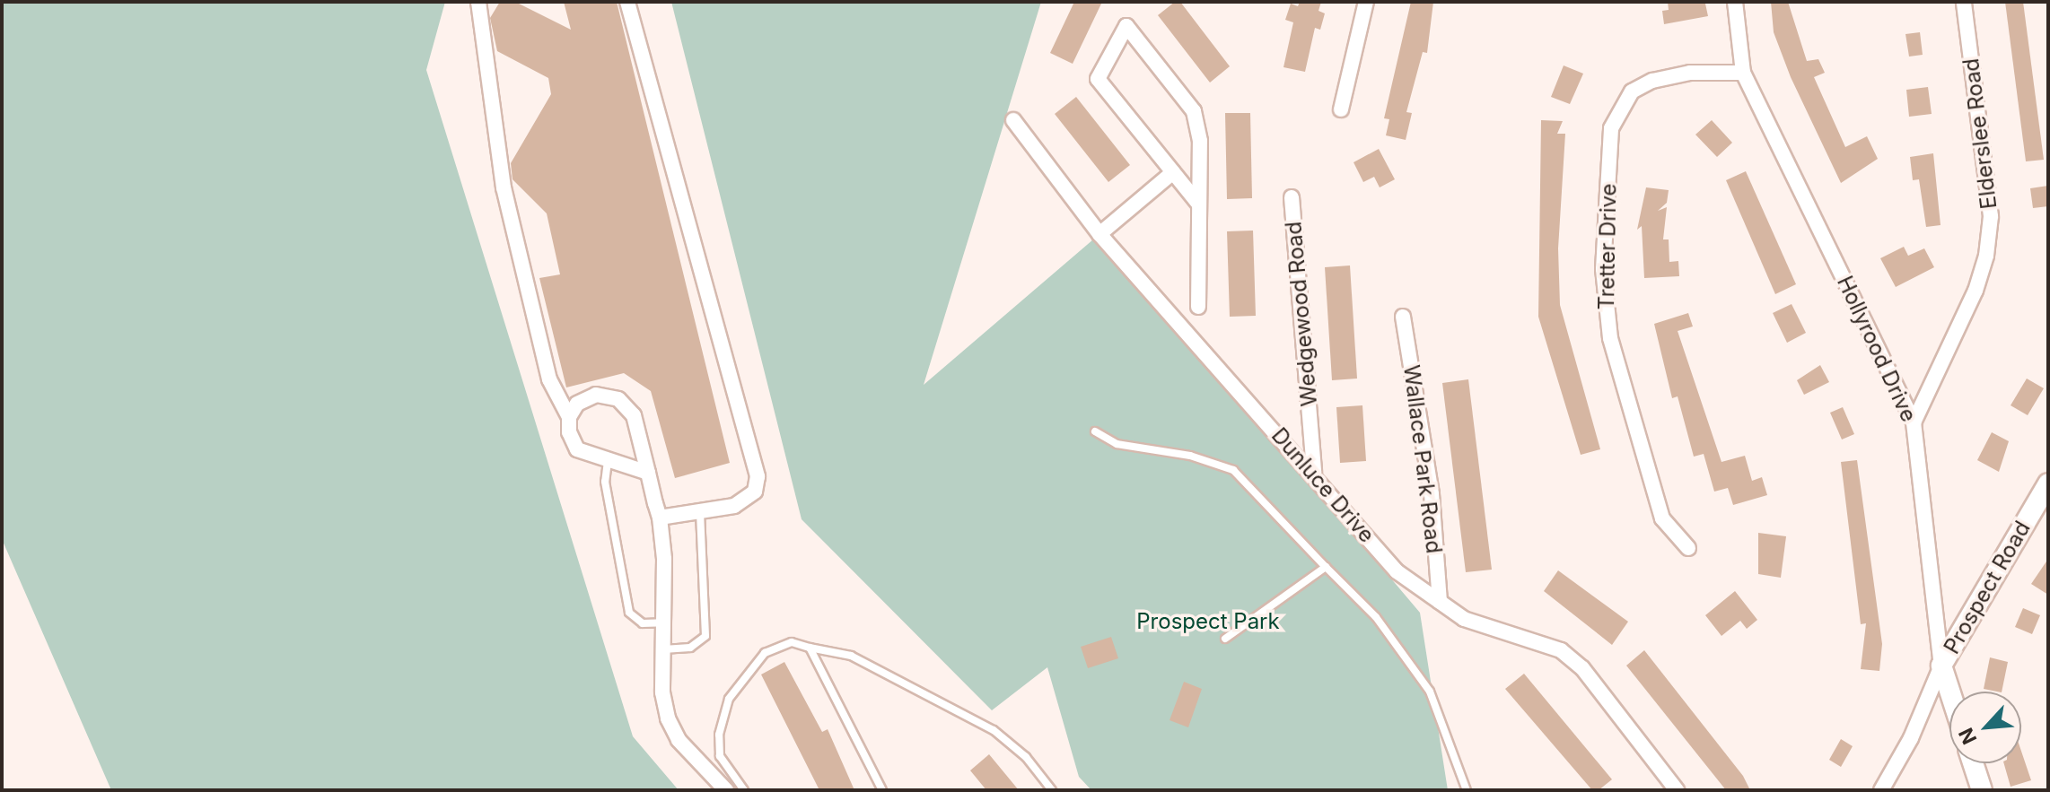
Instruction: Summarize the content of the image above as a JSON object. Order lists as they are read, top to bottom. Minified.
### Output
{"streets":{"street":["Elderslee Road","Tretter Drive","Wedgewood Road","Hollyrood Drive","Wallace Park Road","Dunluce Drive","Prospect Road"]},"crossings":[["Elderslee Road","Hollyrood Drive"],["Tretter Drive","Hollyrood Drive"],["Wedgewood Road","Dunluce Drive"],["Hollyrood Drive","Prospect Road"],["Wallace Park Road","Dunluce Drive"]],"parks":["Prospect Park"],"north":"bottom left"}
